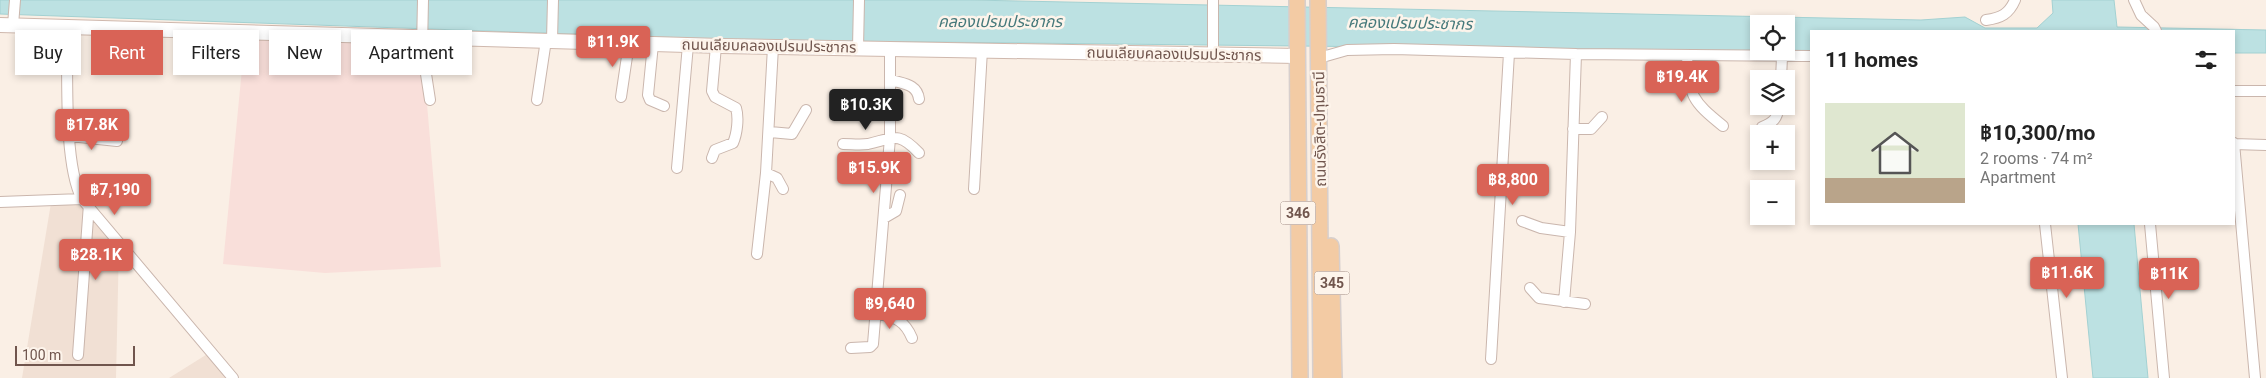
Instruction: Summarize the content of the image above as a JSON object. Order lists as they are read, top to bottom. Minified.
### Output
{"streets":{"main road":["ถนนรังสิต-ปทุมธานี","346","345"],"street":["ถนนเลียบคลองเปรมประชากร"]},"crossings":[["ถนนเลียบคลองเปรมประชากร","ถนนรังสิต-ปทุมธานี"],["ถนนรังสิต-ปทุมธานี","345"]],"water":["คลองเปรมประชากร"],"scale_bar":"100 m","page":{"map_buttons":["+","−"],"price":["฿11.9K","฿19.4K","฿10.3K","฿17.8K","฿15.9K","฿8,800","฿7,190","฿28.1K","฿11.6K","฿11K","฿9,640"],"chip":["Buy","Rent","Filters","New","Apartment"],"heading":"11 homes","list":[{"name":"฿10,300/mo","note":"2 rooms · 74 m² · Apartment"}],"scale":"100 m"}}
